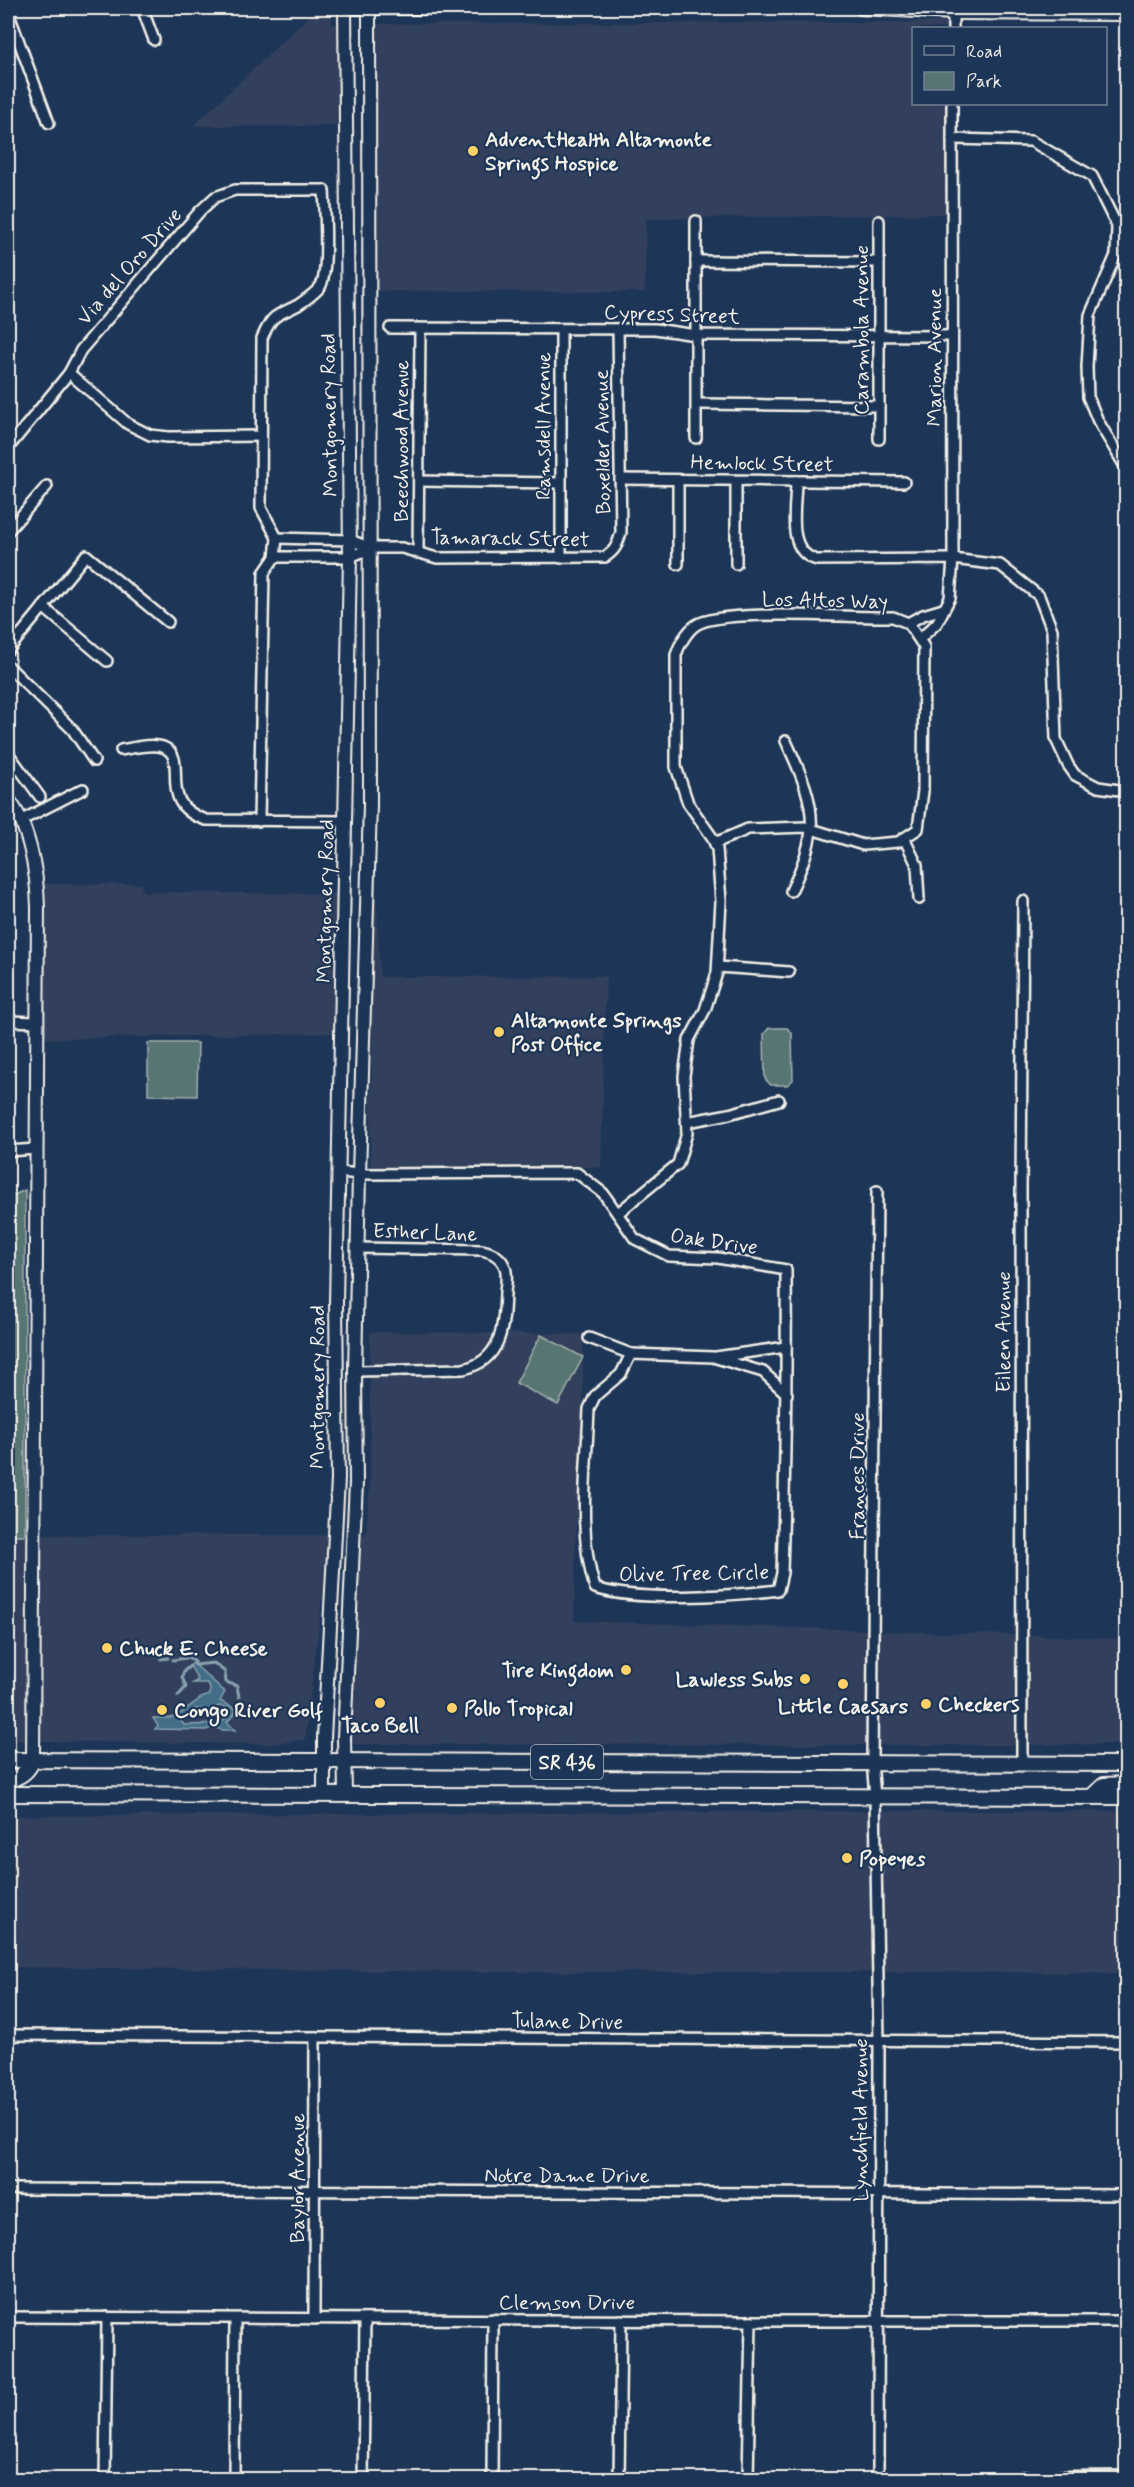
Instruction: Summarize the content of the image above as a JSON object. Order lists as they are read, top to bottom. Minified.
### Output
{"streets":{"main road":["Montgomery Road","SR 436"],"street":["Via del Oro Drive","Cypress Street","Carambola Avenue","Marion Avenue","Ramsdell Avenue","Beechwood Avenue","Boxelder Avenue","Hemlock Street","Tamarack Street","Los Altos Way","Esther Lane","Oak Drive","Eileen Avenue","Frances Drive","Olive Tree Circle","Tulane Drive","Lynchfield Avenue","Notre Dame Drive","Baylor Avenue","Clemson Drive"]},"crossings":[["Cypress Street","Carambola Avenue"],["Cypress Street","Marion Avenue"],["Cypress Street","Ramsdell Avenue"],["Cypress Street","Beechwood Avenue"],["Cypress Street","Boxelder Avenue"],["Marion Avenue","Los Altos Way"],["Montgomery Road","Tamarack Street"],["Montgomery Road","Esther Lane"],["Montgomery Road","Oak Drive"],["Montgomery Road","SR 436"],["Ramsdell Avenue","Tamarack Street"],["Beechwood Avenue","Tamarack Street"],["Boxelder Avenue","Hemlock Street"],["Boxelder Avenue","Tamarack Street"],["Los Altos Way","Oak Drive"],["Oak Drive","Olive Tree Circle"],["Eileen Avenue","SR 436"],["Frances Drive","SR 436"],["Frances Drive","Lynchfield Avenue"],["SR 436","Lynchfield Avenue"],["Tulane Drive","Lynchfield Avenue"],["Tulane Drive","Baylor Avenue"],["Lynchfield Avenue","Notre Dame Drive"],["Lynchfield Avenue","Clemson Drive"],["Notre Dame Drive","Baylor Avenue"],["Baylor Avenue","Clemson Drive"]],"places":["AdventHealth Altamonte Springs Hospice","Altamonte Springs Post Office","Chuck E. Cheese","Tire Kingdom","Lawless Subs","Little Caesars","Taco Bell","Checkers","Pollo Tropical","Congo River Golf","Popeyes"],"legend":["Road","Park"]}
